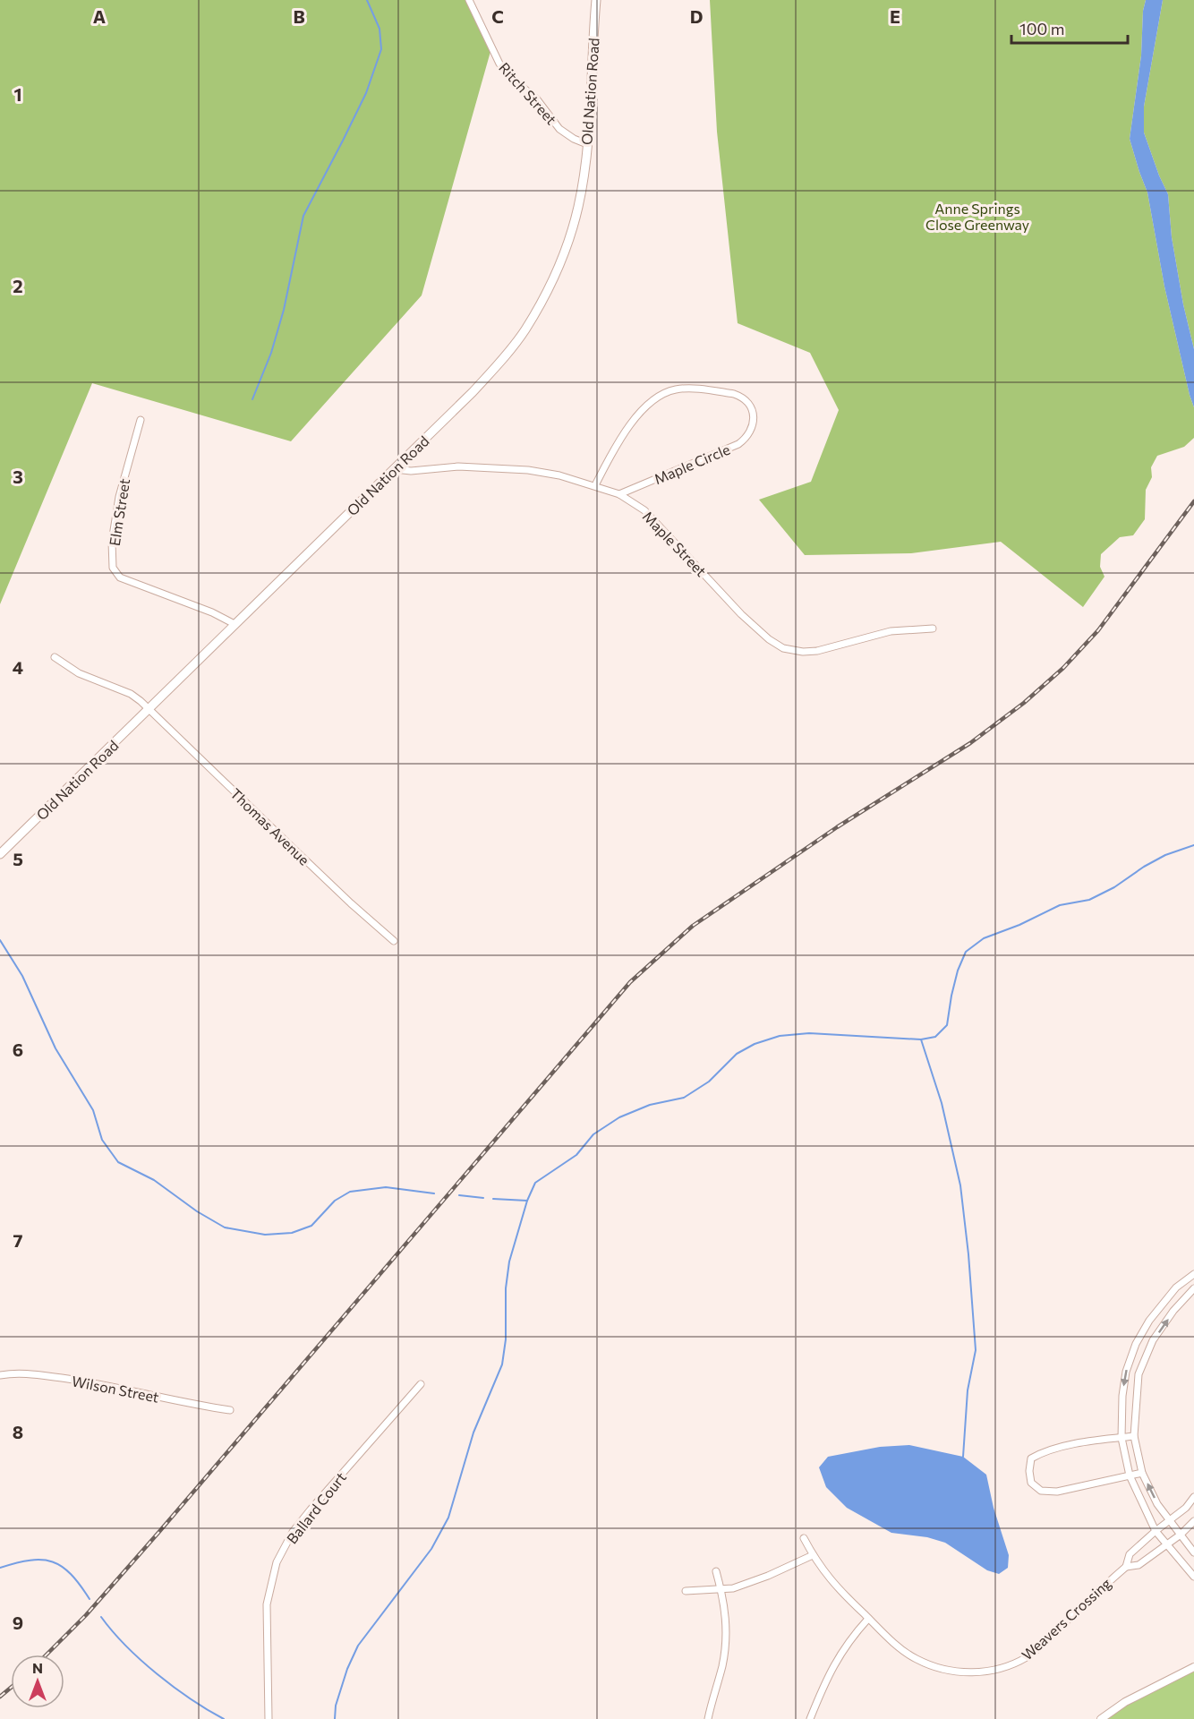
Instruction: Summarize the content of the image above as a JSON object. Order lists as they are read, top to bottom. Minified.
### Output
{"streets":{"main road":["Old Nation Road"],"street":["Ritch Street","Maple Circle","Elm Street","Maple Street","Thomas Avenue","Wilson Street","Ballard Court","Weavers Crossing"]},"crossings":[["Old Nation Road","Ritch Street"],["Old Nation Road","Elm Street"],["Old Nation Road","Maple Street"],["Old Nation Road","Thomas Avenue"],["Maple Circle","Maple Street"]],"parks":["Anne Springs Close Greenway"],"scale_bar":"100 m","north":"top","grid":{"columns":["A","B","C","D","E"],"rows":["1","2","3","4","5","6","7","8","9"]}}
